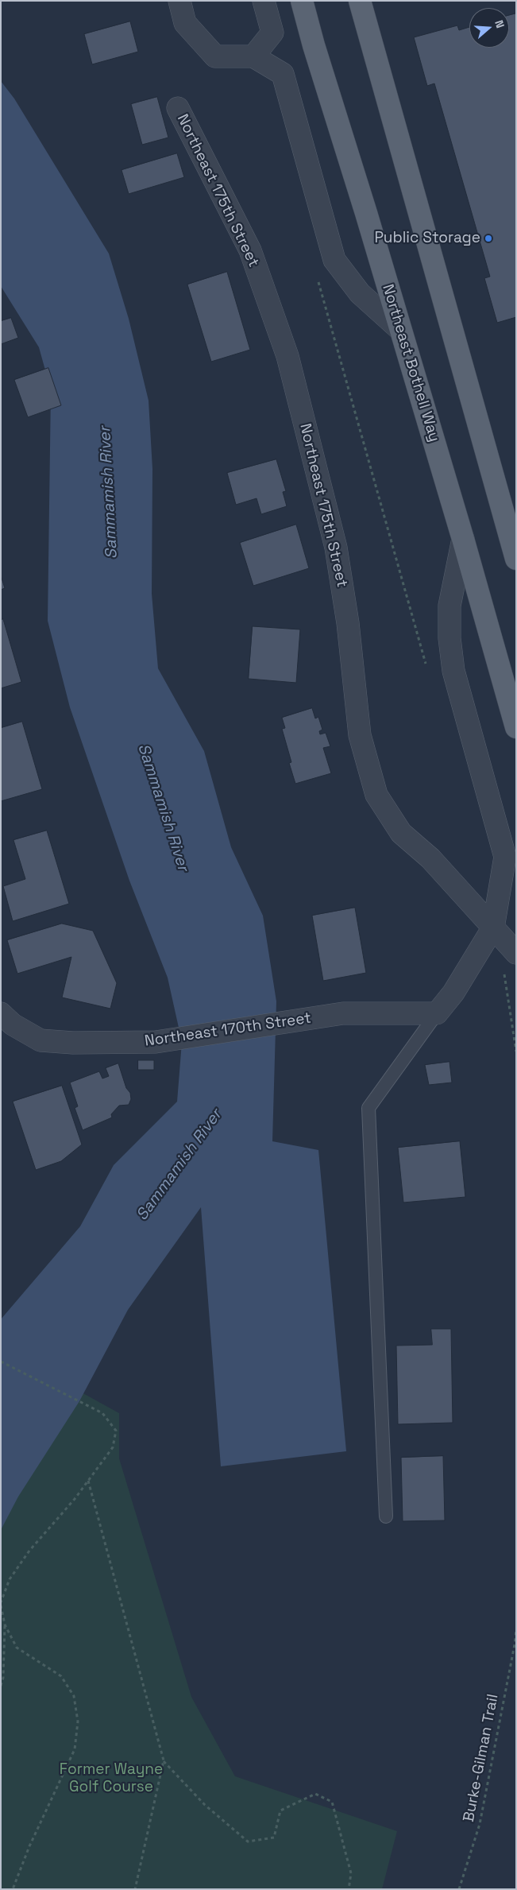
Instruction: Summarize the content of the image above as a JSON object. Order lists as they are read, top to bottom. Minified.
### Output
{"streets":{"main road":["Northeast Bothell Way"],"street":["Northeast 175th Street","Northeast 170th Street"],"path":["Burke-Gilman Trail"]},"water":["Sammamish River"],"parks":["Former Wayne Golf Course"],"places":["Public Storage"],"north":"right"}
